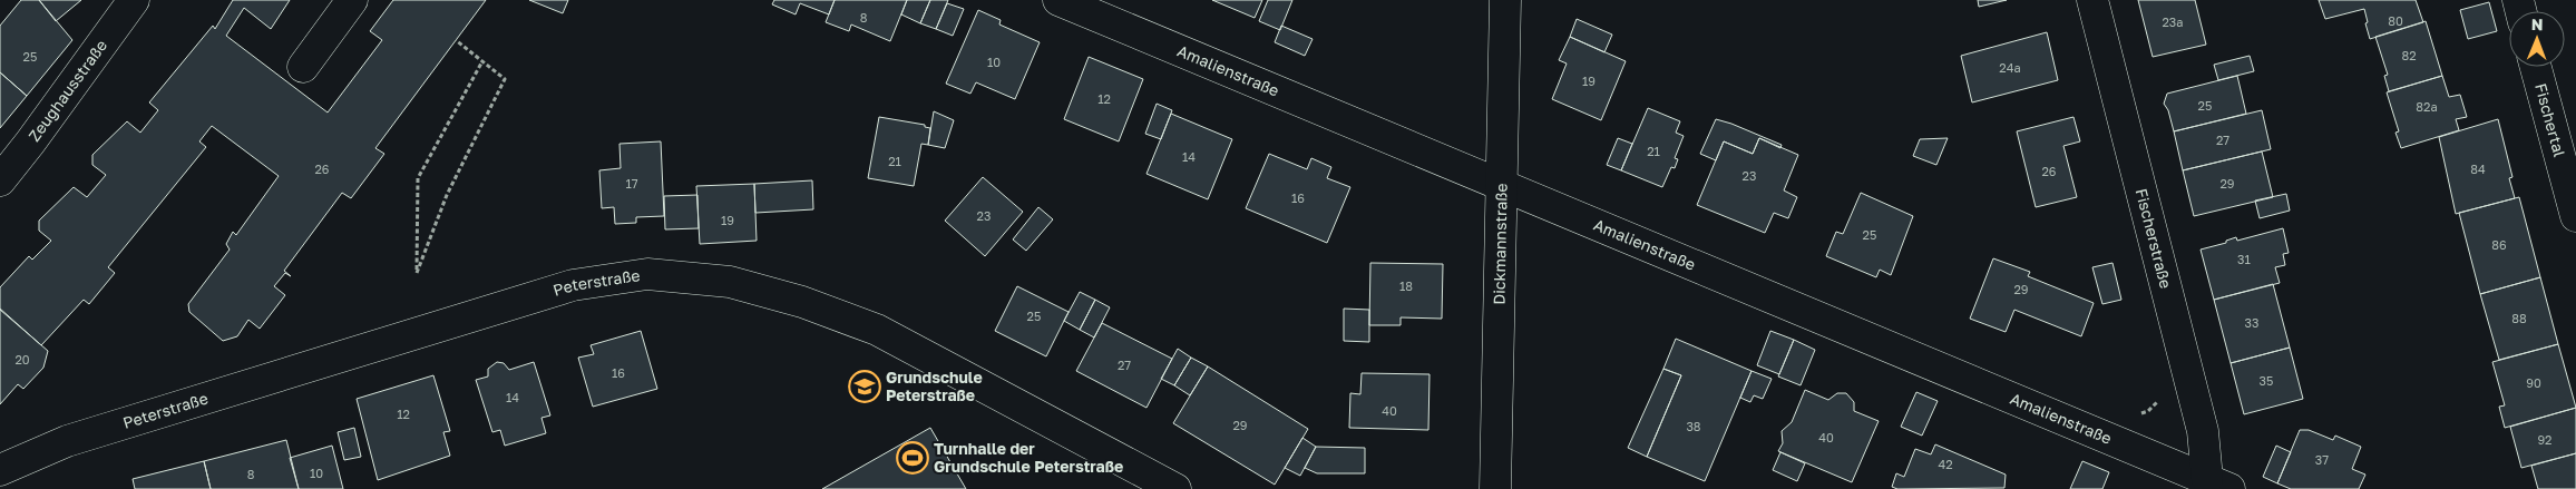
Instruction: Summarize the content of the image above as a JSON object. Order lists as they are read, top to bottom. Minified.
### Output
{"streets":{"street":["Amalienstraße","Zeughausstraße","Fischertal","Fischerstraße","Dickmannstraße","Peterstraße"]},"crossings":[["Amalienstraße","Fischerstraße"],["Amalienstraße","Dickmannstraße"]],"places":{"school or university":["Grundschule Peterstraße"],"sports":["Turnhalle der Grundschule Peterstraße"]},"house_numbers":["8","80","23a","82","25","10","24a","19","12","25","82a","27","21","14","21","26","84","26","23","17","29","16","23","19","25","86","31","18","29","25","88","33","20","27","16","35","90","14","40","12","29","38","40","92","37","42","10","8"],"north":"top"}
